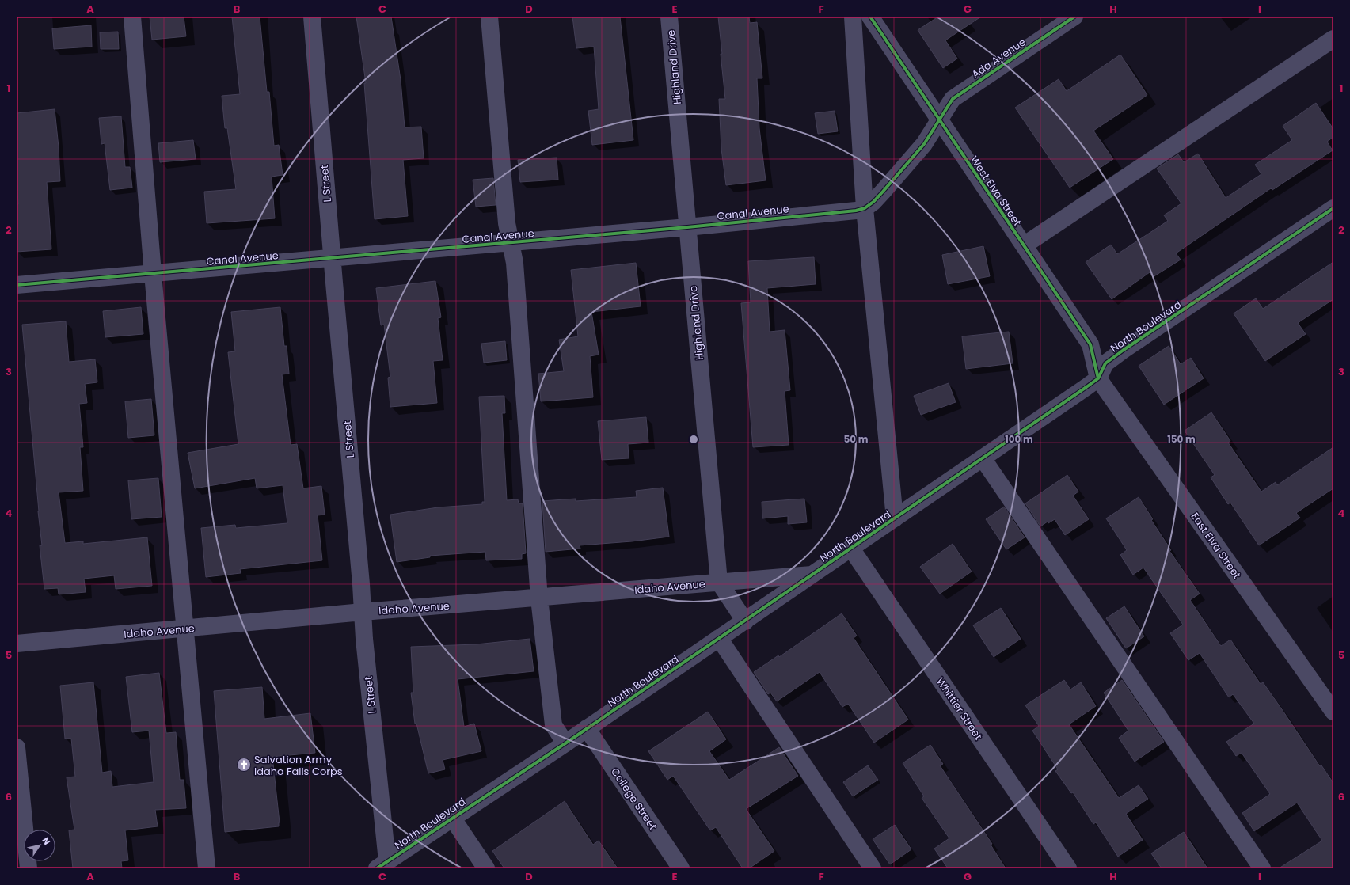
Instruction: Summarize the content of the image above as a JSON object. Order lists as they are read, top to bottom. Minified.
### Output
{"streets":{"street":["Ada Avenue","Highland Drive","L Street","West Elva Street","Canal Avenue","North Boulevard","East Elva Street","Idaho Avenue","Whittier Street","College Street"]},"crossings":[["Ada Avenue","West Elva Street"],["Ada Avenue","Canal Avenue"],["Highland Drive","Canal Avenue"],["Highland Drive","North Boulevard"],["Highland Drive","Idaho Avenue"],["L Street","Canal Avenue"],["L Street","North Boulevard"],["L Street","Idaho Avenue"],["West Elva Street","Canal Avenue"],["West Elva Street","North Boulevard"],["West Elva Street","East Elva Street"],["North Boulevard","East Elva Street"],["North Boulevard","Idaho Avenue"],["North Boulevard","Whittier Street"],["North Boulevard","College Street"]],"places":{"church":["Salvation Army Idaho Falls Corps"]},"north":"top right","grid":{"columns":["A","B","C","D","E","F","G","H","I"],"rows":["1","2","3","4","5","6"]},"rings":["50 m","100 m","150 m"]}
